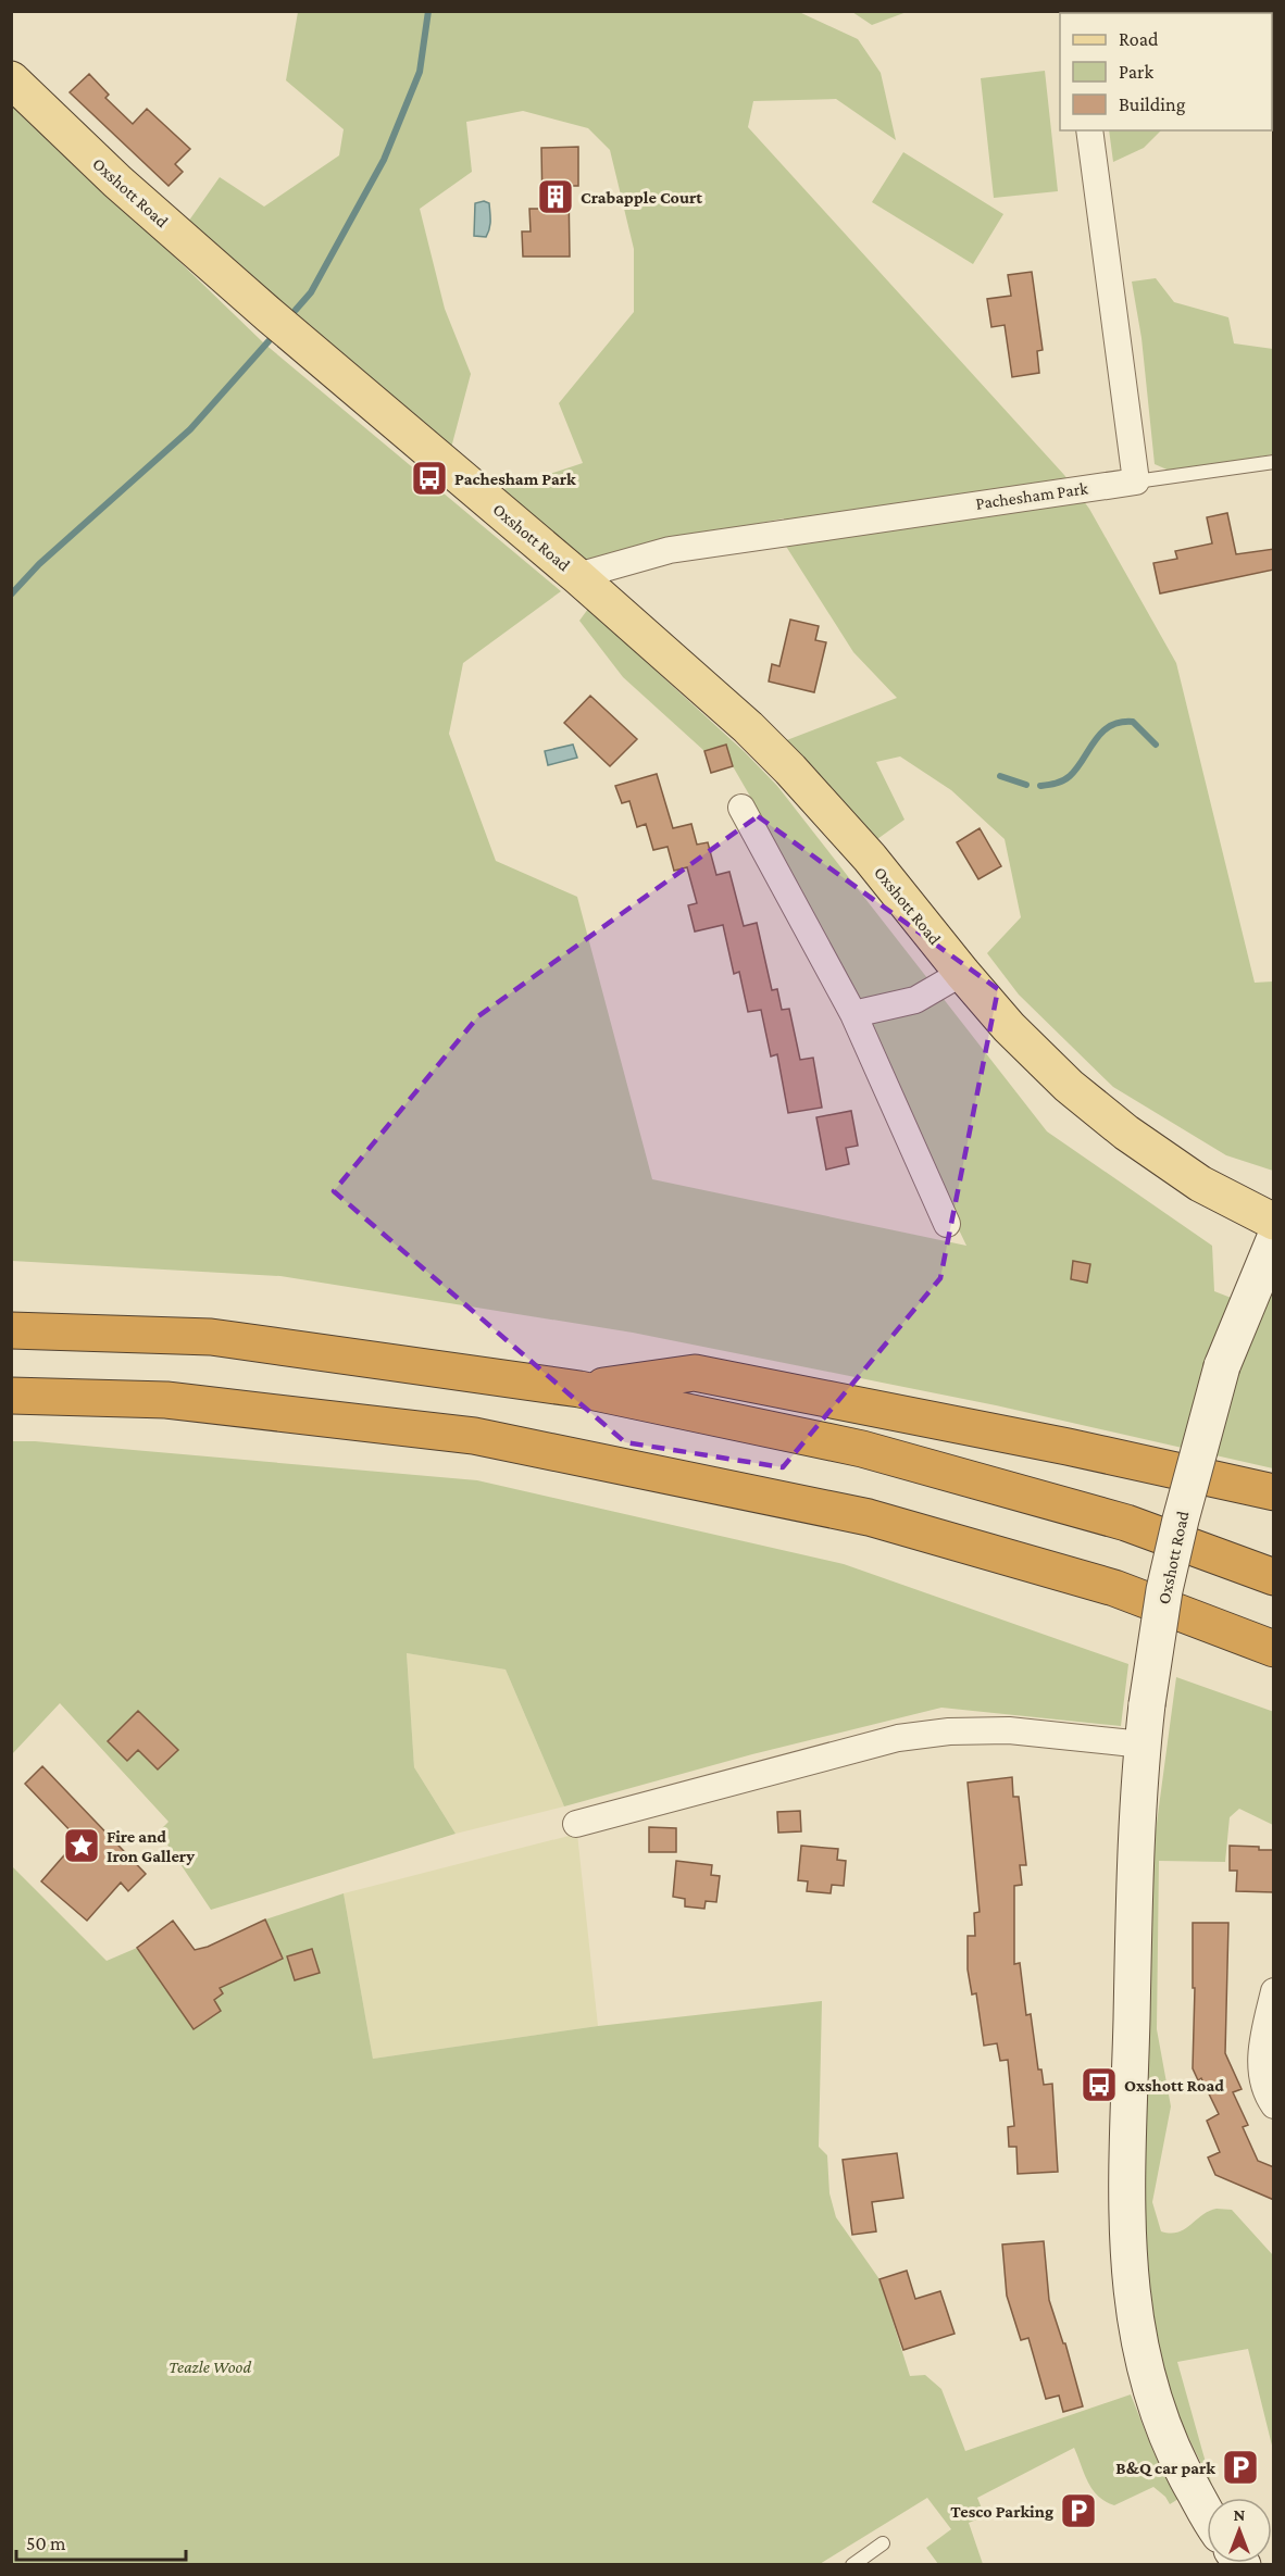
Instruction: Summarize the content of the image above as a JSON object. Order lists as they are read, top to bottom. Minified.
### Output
{"streets":{"main road":["Oxshott Road"],"street":["Pachesham Park"]},"crossings":[["Oxshott Road","Pachesham Park"]],"parks":["Teazle Wood"],"places":{"building":["Crabapple Court"],"bus stop":["Pachesham Park","Oxshott Road"],"place":["Fire and Iron Gallery"],"parking":["B&Q car park","Tesco Parking"]},"legend":["Road","Park","Building"],"scale_bar":"50 m","north":"top"}
